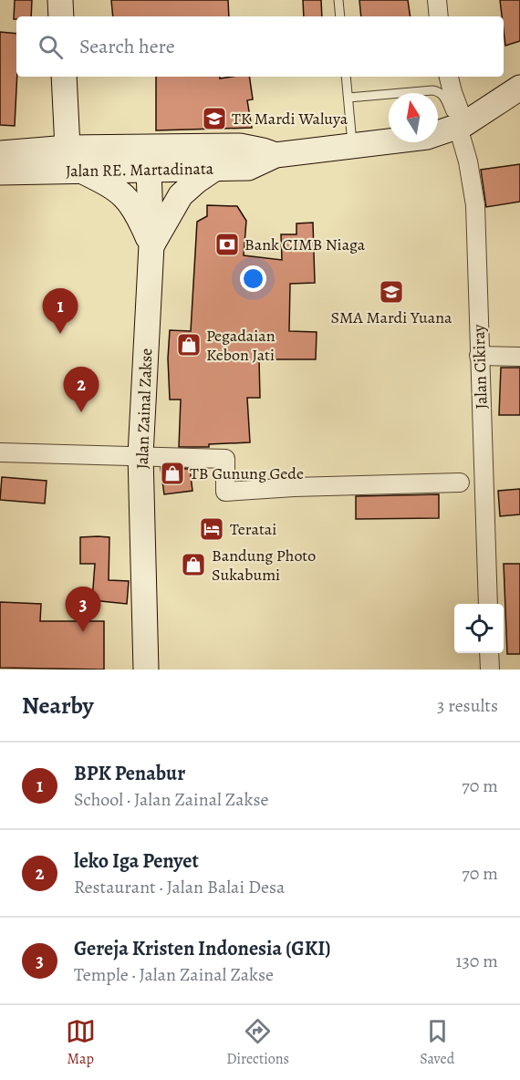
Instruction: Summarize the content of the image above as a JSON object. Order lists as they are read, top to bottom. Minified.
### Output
{"streets":{"street":["Jalan RE. Martadinata","Jalan Cikiray","Jalan Zainal Zakse"]},"crossings":[["Jalan RE. Martadinata","Jalan Cikiray"],["Jalan RE. Martadinata","Jalan Zainal Zakse"]],"places":{"school or university":["TK Mardi Waluya","SMA Mardi Yuana"],"bank":["Bank CIMB Niaga"],"shop":["Pegadaian Kebon Jati","TB Gunung Gede","Bandung Photo Sukabumi"],"hotel":["Teratai"]},"north":"top","page":{"search":"Search here","pins":["1","2","3"],"heading":["Nearby","3 results"],"list":[{"mark":"1","name":"BPK Penabur","note":"School · Jalan Zainal Zakse","value":"70 m"},{"mark":"2","name":"leko Iga Penyet","note":"Restaurant · Jalan Balai Desa","value":"70 m"},{"mark":"3","name":"Gereja Kristen Indonesia (GKI)","note":"Temple · Jalan Zainal Zakse","value":"130 m"}],"nav":["Map","Directions","Saved"]}}
